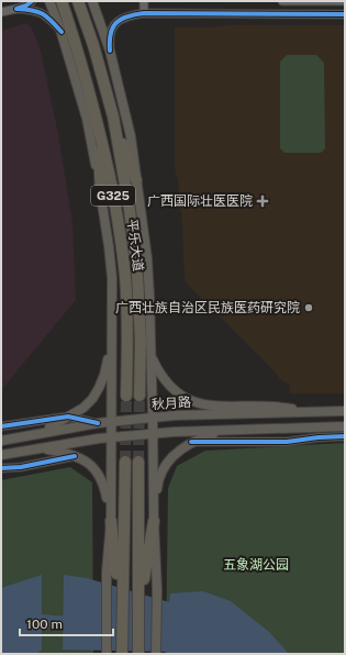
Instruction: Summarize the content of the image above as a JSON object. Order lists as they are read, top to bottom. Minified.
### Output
{"streets":{"highway":["G325","平乐大道"],"main road":["秋月路"]},"parks":["五象湖公园"],"places":{"health":["广西国际壮医医院"],"other":["广西壮族自治区民族医药研究院"]},"scale_bar":"100 m"}
